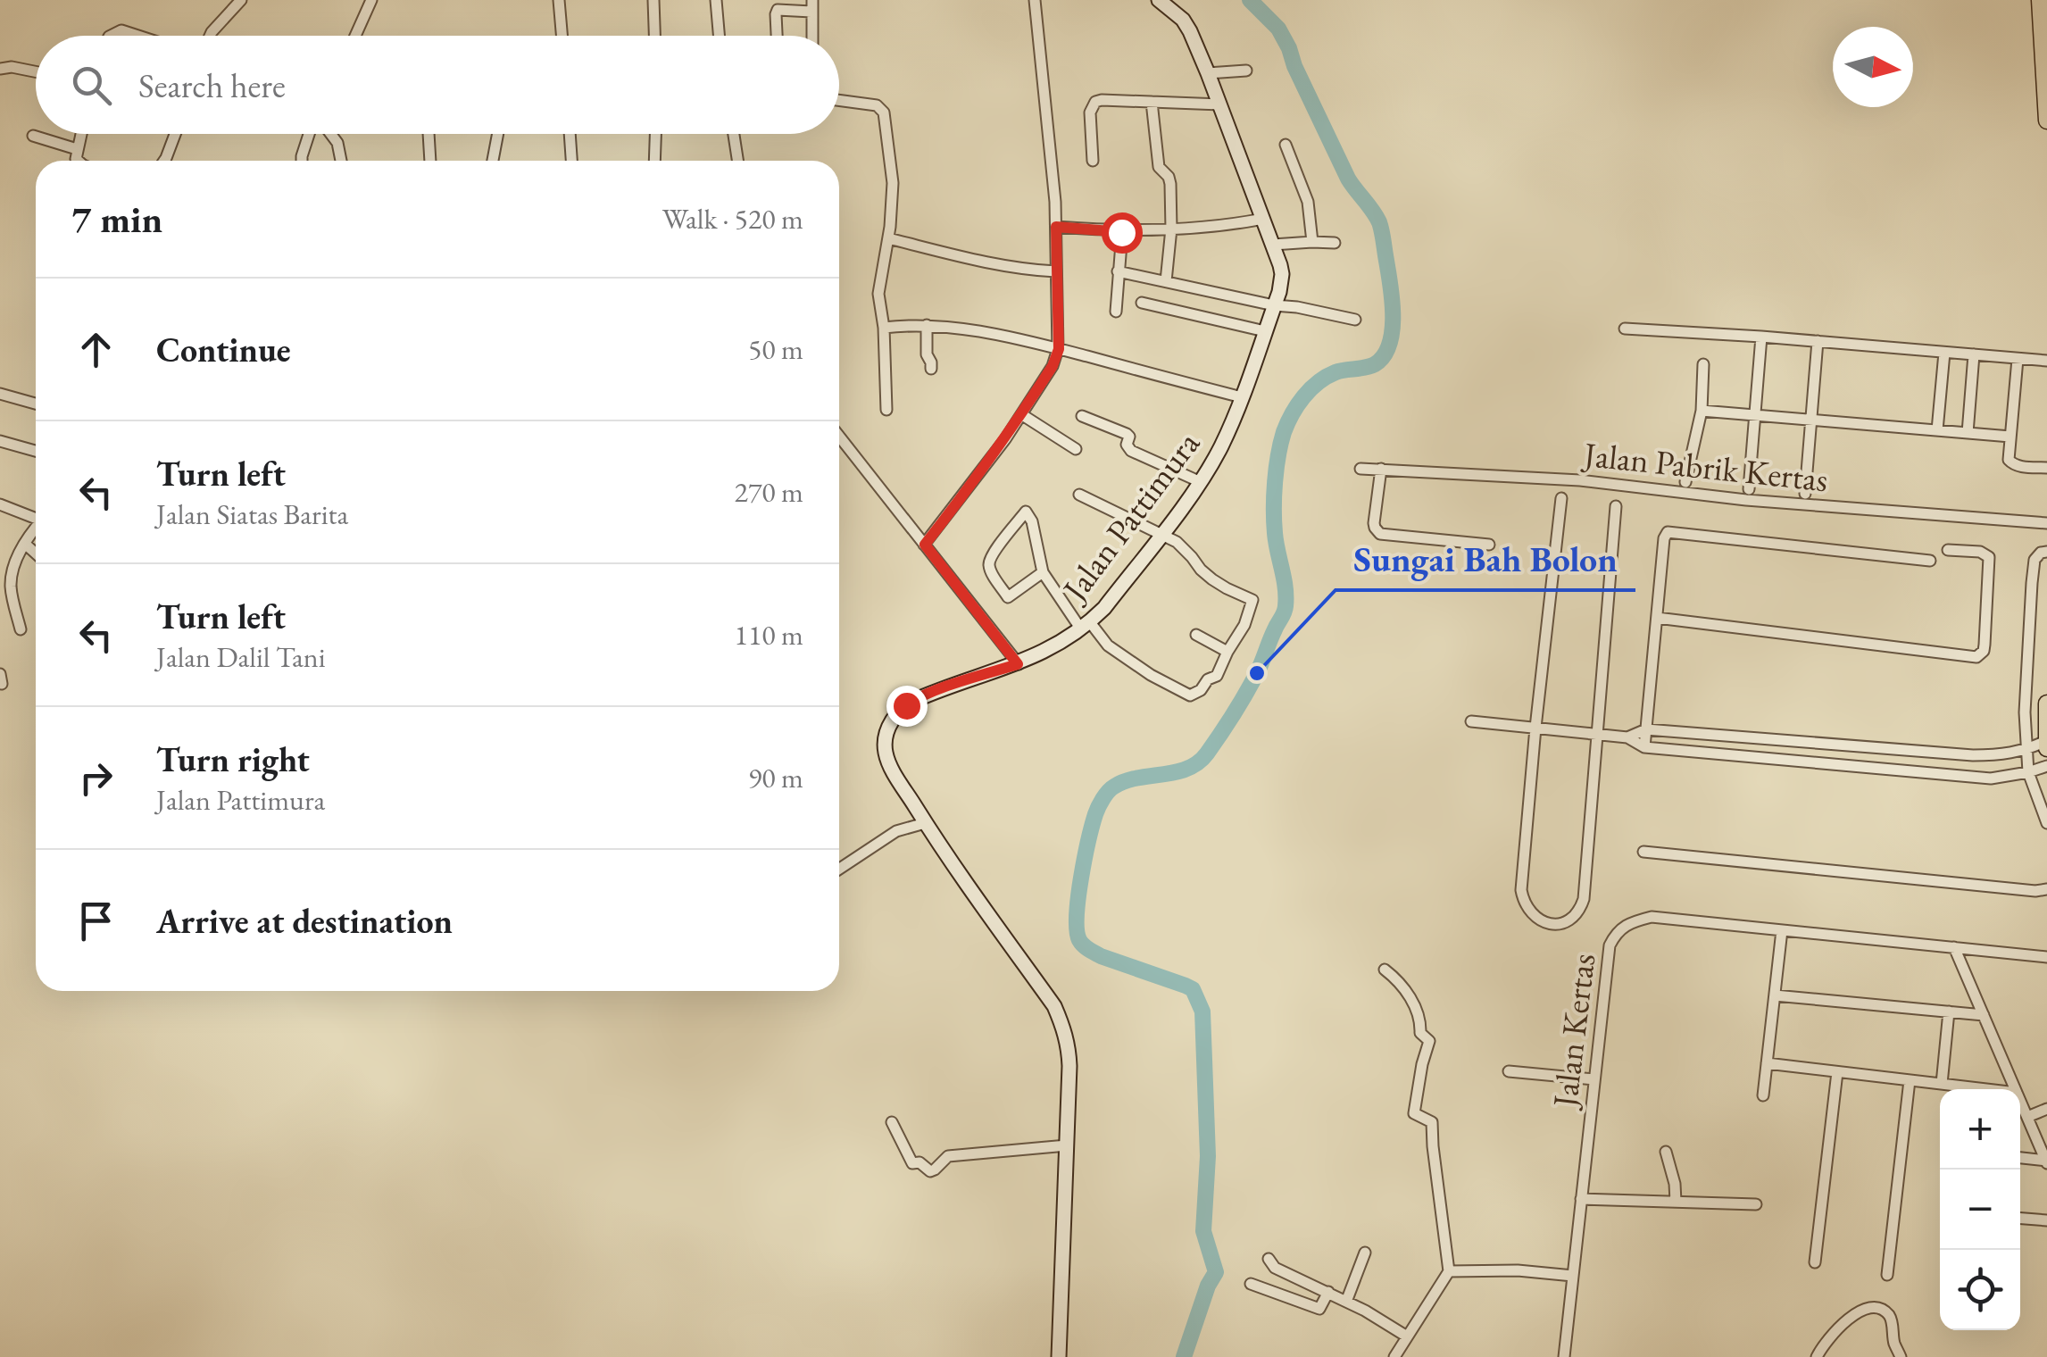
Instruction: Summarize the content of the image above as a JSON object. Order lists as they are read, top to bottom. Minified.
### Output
{"streets":{"street":["Jalan Pabrik Kertas","Jalan Pattimura","Jalan Kertas"]},"places":["Sungai Bah Bolon"],"north":"right","page":{"search":"Search here","heading":["7 min","Walk · 520 m"],"list":[["Continue","50 m"],["Turn left","Jalan Siatas Barita","270 m"],["Turn left","Jalan Dalil Tani","110 m"],["Turn right","Jalan Pattimura","90 m"],"Arrive at destination"],"map_buttons":["+","−"]}}
